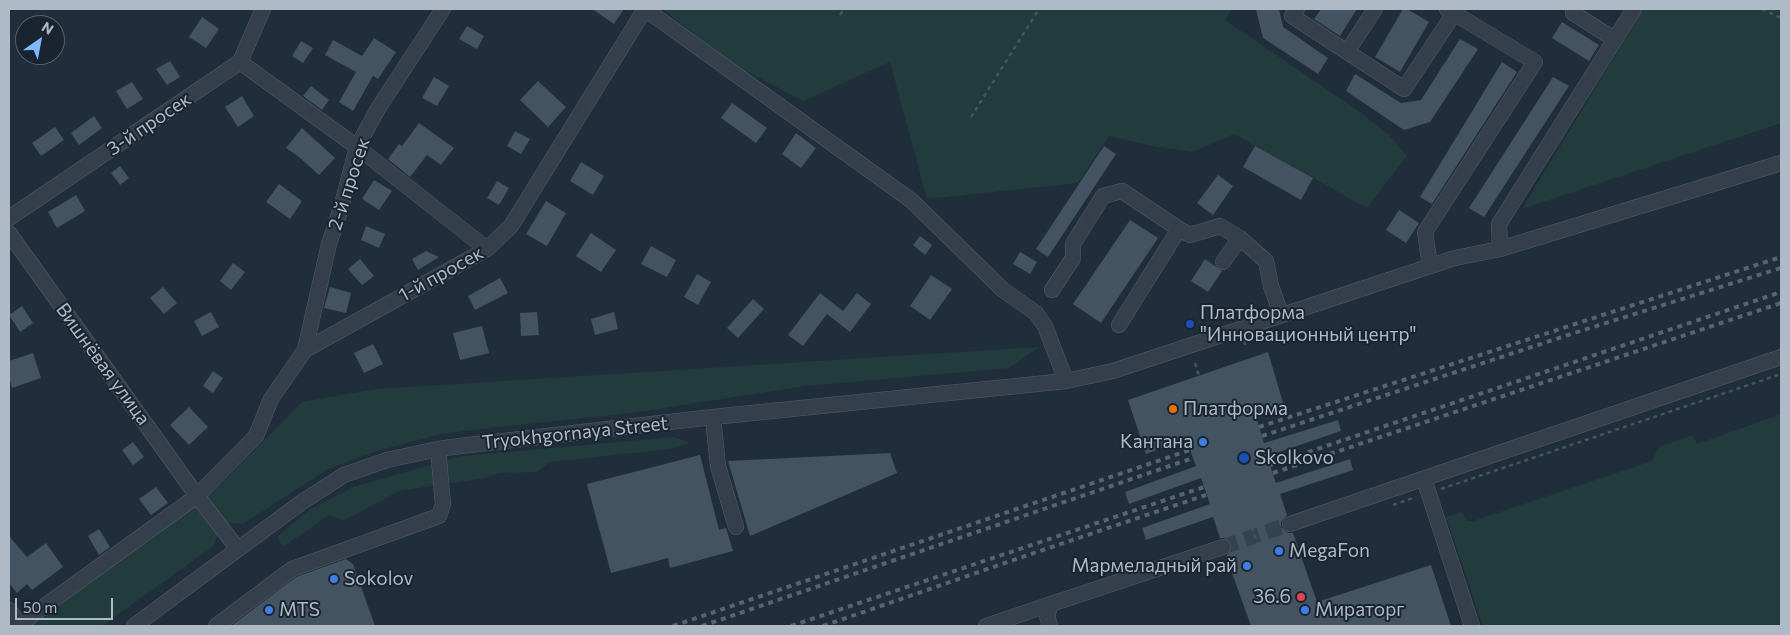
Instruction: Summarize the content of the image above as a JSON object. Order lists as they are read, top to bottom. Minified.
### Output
{"streets":{"street":["3-й просек","2-й просек","1-й просек","Вишнёвая улица","Tryokhgornaya Street"]},"crossings":[["2-й просек","1-й просек"],["1-й просек","Вишнёвая улица"],["Вишнёвая улица","Tryokhgornaya Street"]],"places":["Платформа \"Инновационный центр\"","Платформа","Кантана","Skolkovo","MegaFon","Мармеладный рай","Sokolov","36.6","MTS","Мираторг"],"scale_bar":"50 m","north":"top right"}
